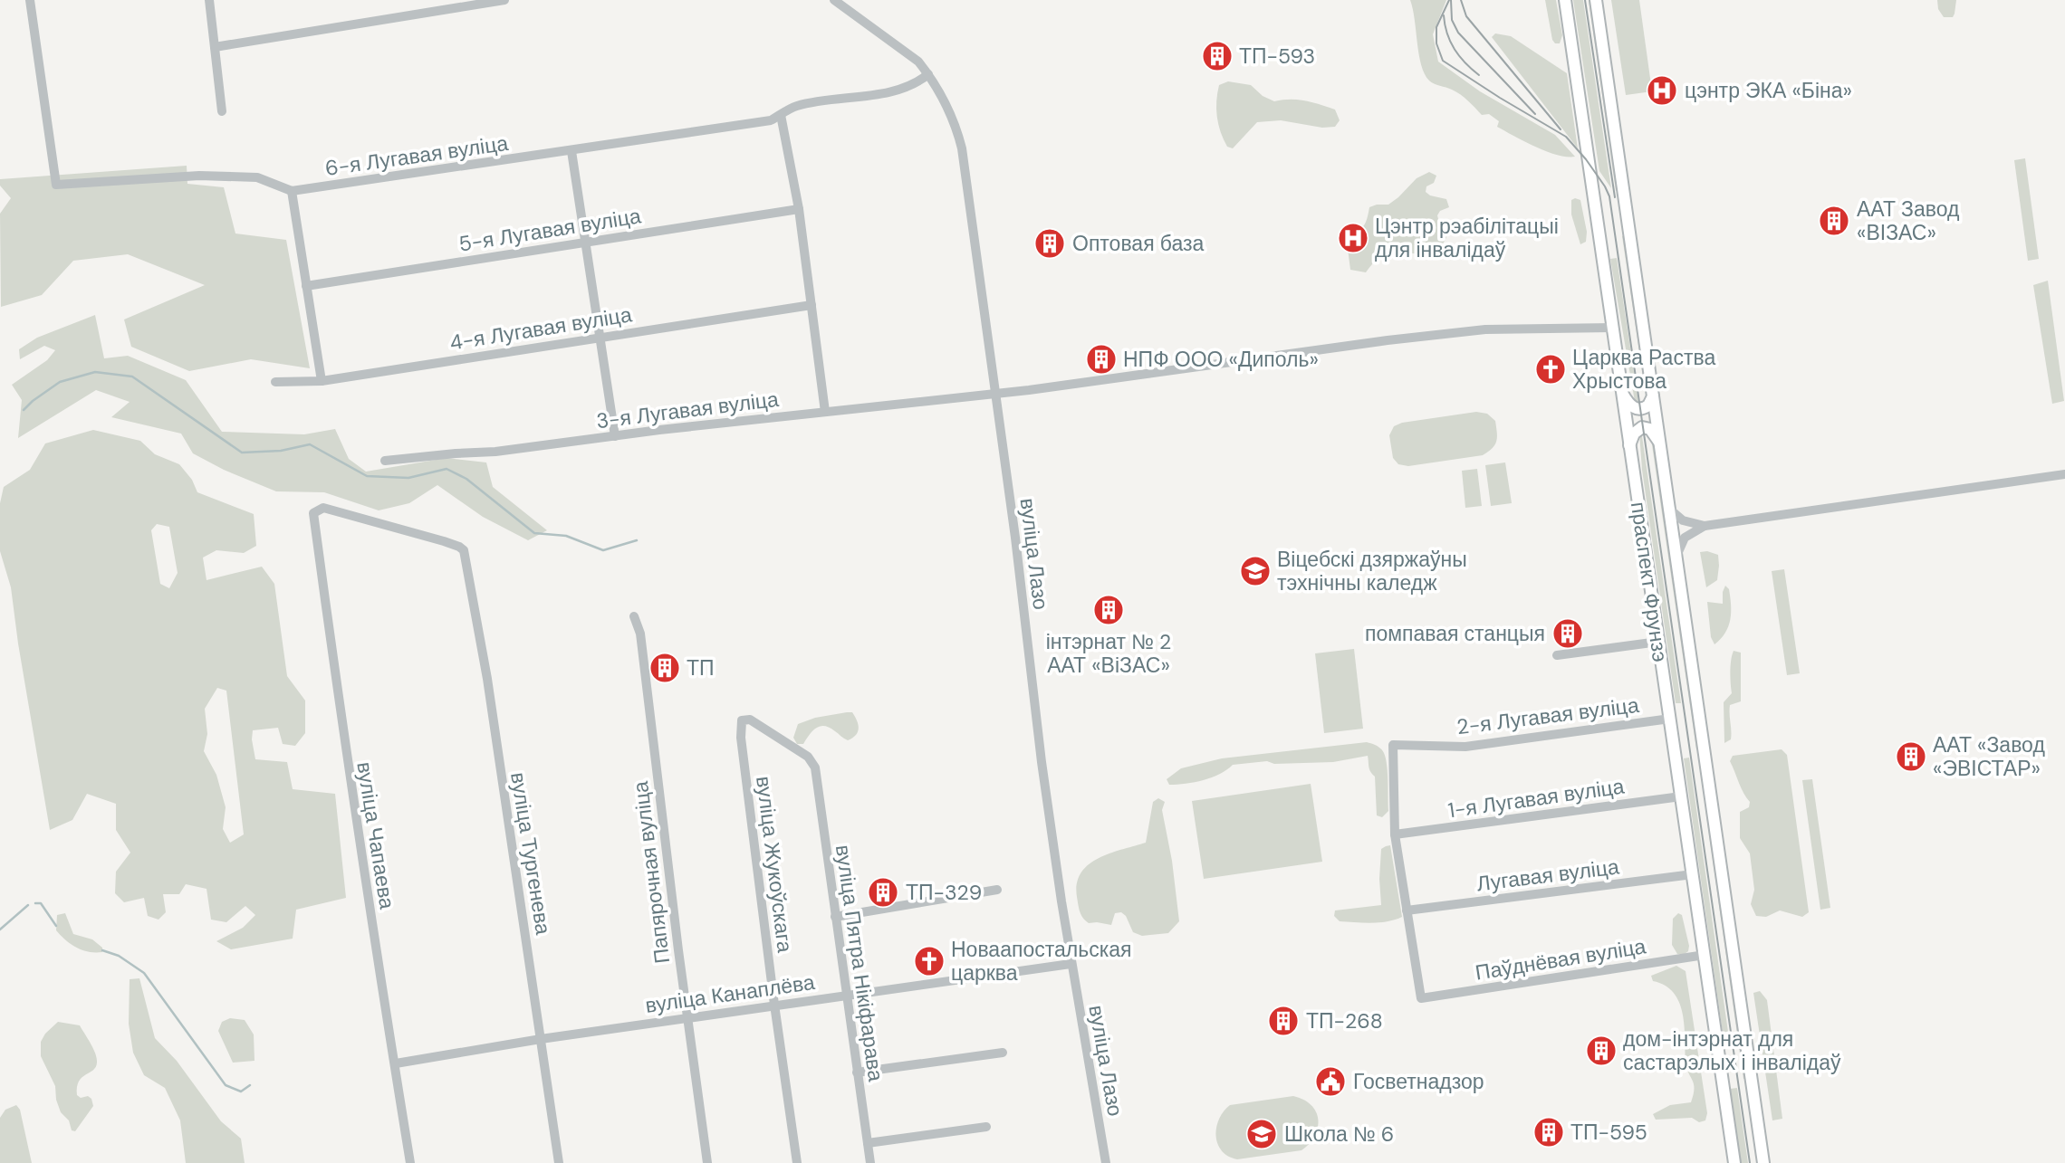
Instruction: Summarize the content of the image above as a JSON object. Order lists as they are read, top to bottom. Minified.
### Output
{"streets":{"main road":["праспект Фрунзэ"],"street":["6-я Лугавая вуліца","5-я Лугавая вуліца","4-я Лугавая вуліца","3-я Лугавая вуліца","вуліца Лазо","2-я Лугавая вуліца","1-я Лугавая вуліца","вуліца Чапаева","вуліца Тургенева","вуліца Жукоўскага","Папярочная вуліца","Лугавая вуліца","Паўднёвая вуліца","вуліца Пятра Нікіфарава","вуліца Канаплёва"]},"crossings":[["6-я Лугавая вуліца","вуліца Лазо"],["3-я Лугавая вуліца","вуліца Лазо"],["3-я Лугавая вуліца","праспект Фрунзэ"],["вуліца Лазо","вуліца Канаплёва"],["праспект Фрунзэ","2-я Лугавая вуліца"],["праспект Фрунзэ","1-я Лугавая вуліца"],["праспект Фрунзэ","Лугавая вуліца"],["праспект Фрунзэ","Паўднёвая вуліца"],["2-я Лугавая вуліца","1-я Лугавая вуліца"],["вуліца Чапаева","вуліца Тургенева"],["вуліца Чапаева","вуліца Канаплёва"],["вуліца Тургенева","вуліца Канаплёва"],["вуліца Жукоўскага","вуліца Пятра Нікіфарава"],["вуліца Жукоўскага","вуліца Канаплёва"],["Папярочная вуліца","вуліца Канаплёва"],["Лугавая вуліца","Паўднёвая вуліца"],["вуліца Пятра Нікіфарава","вуліца Канаплёва"]],"places":{"building":["ТП-593","ААТ Завод «ВІЗАС»","Оптовая база","НПФ ООО «Диполь»","інтэрнат № 2 ААТ «ВіЗАС»","помпавая станцыя","ТП","ААТ «Завод «ЭВІСТАР»","ТП-329","ТП-268","дом-інтэрнат для састарэлых і інвалідаў","ТП-595"],"hospital":["цэнтр ЭКА «Біна»","Цэнтр рэабілітацыі для інвалідаў"],"church":["Царква Раства Хрыстова","Новаапостальская царква"],"school or university":["Віцебскі дзяржаўны тэхнічны каледж","Школа № 6"],"public building":["Госветнадзор"]}}
